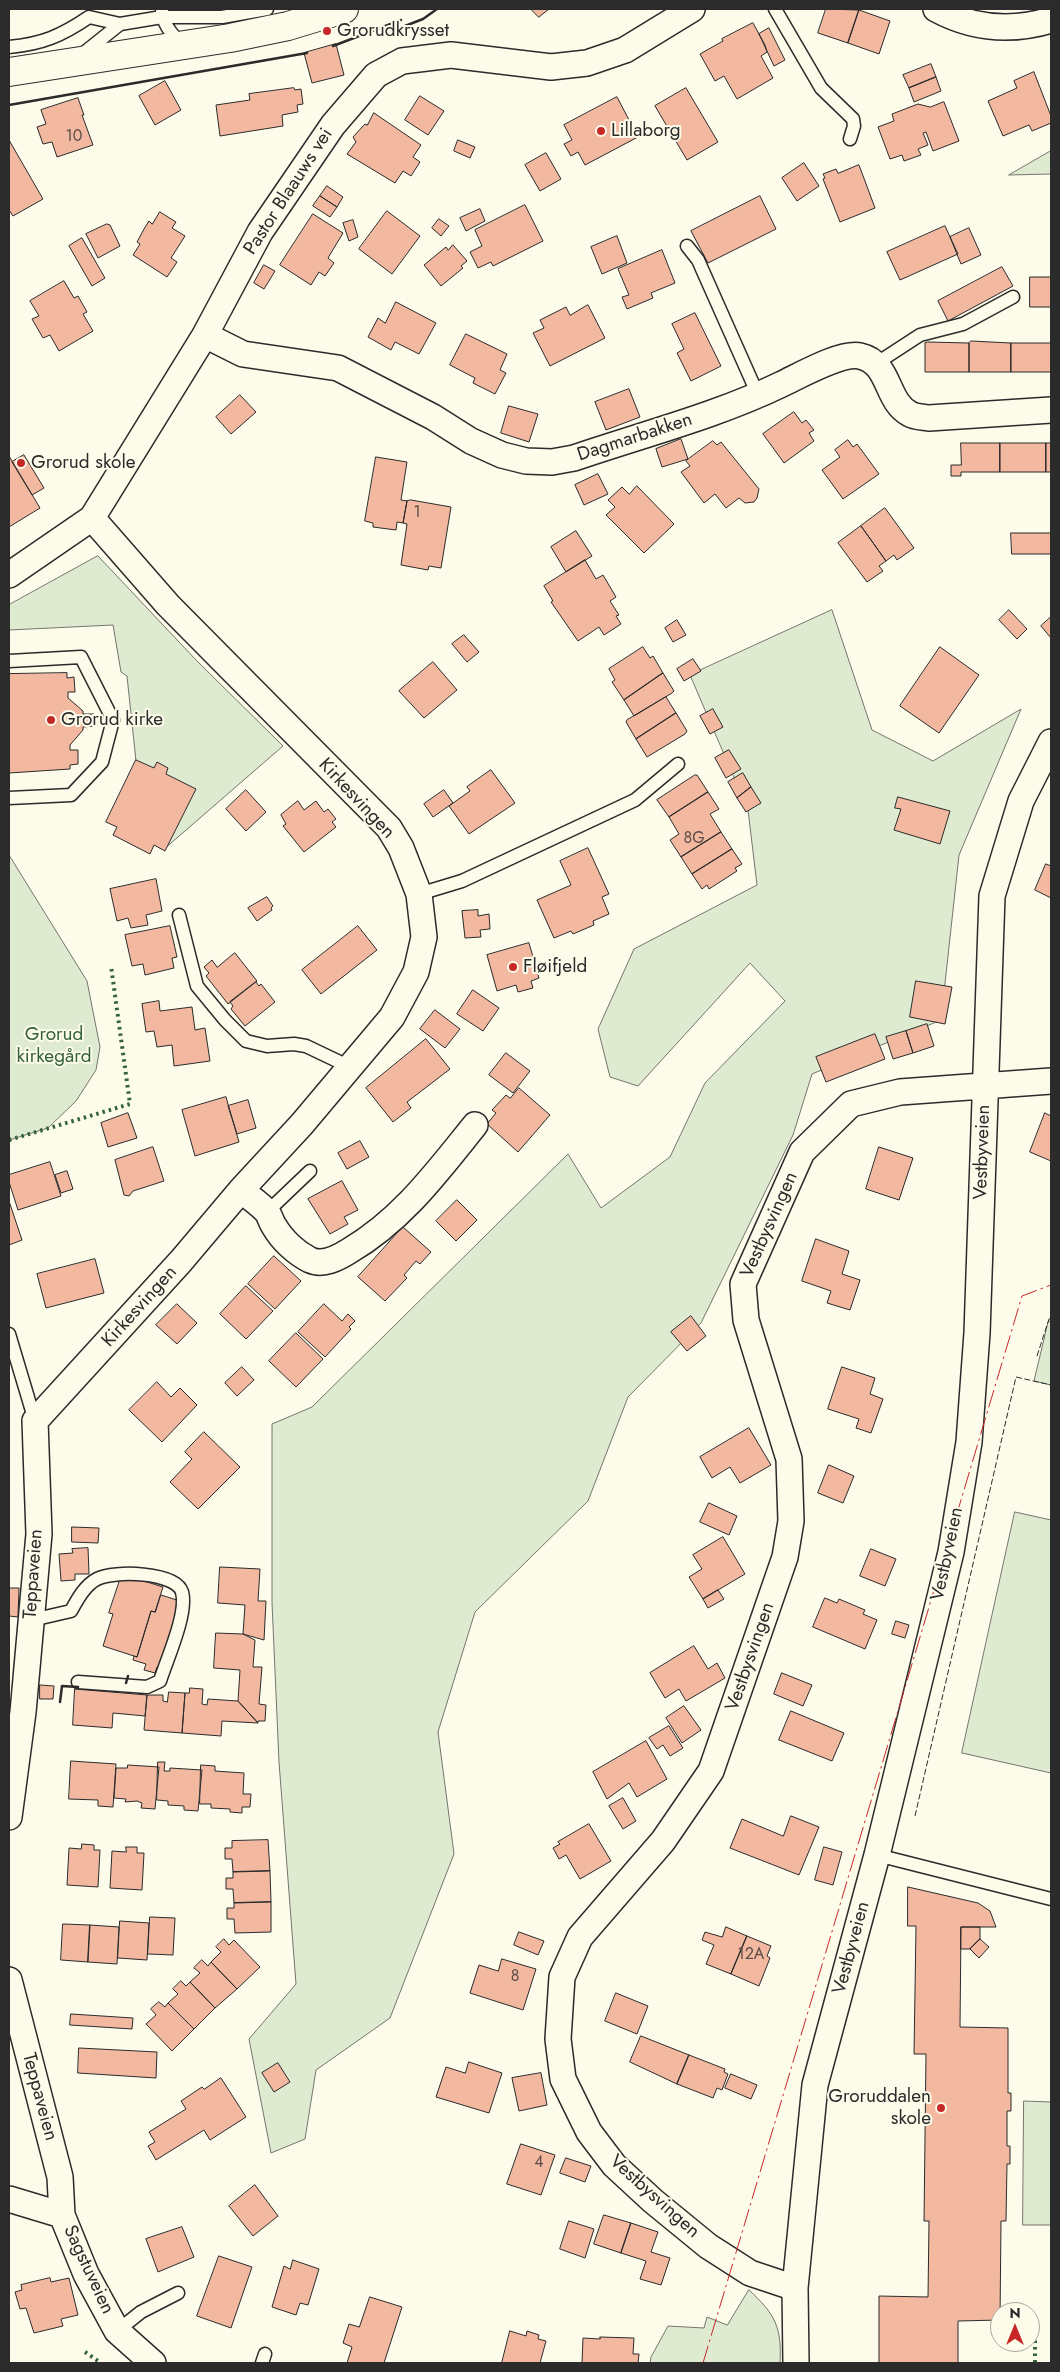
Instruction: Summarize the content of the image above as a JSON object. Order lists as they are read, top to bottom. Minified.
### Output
{"streets":{"street":["Pastor Blaauws vei","Dagmarbakken","Kirkesvingen","Vestbyveien","Vestbysvingen","Teppaveien","Sagstuveien"]},"crossings":[["Pastor Blaauws vei","Dagmarbakken"],["Pastor Blaauws vei","Kirkesvingen"],["Kirkesvingen","Teppaveien"],["Vestbyveien","Vestbysvingen"],["Teppaveien","Sagstuveien"]],"parks":["Grorud kirkegård"],"places":["Grorudkrysset","Lillaborg","Grorud skole","Grorud kirke","Fløifjeld","Groruddalen skole"],"house_numbers":["10","1","8G","12A","8","4"],"north":"top"}
